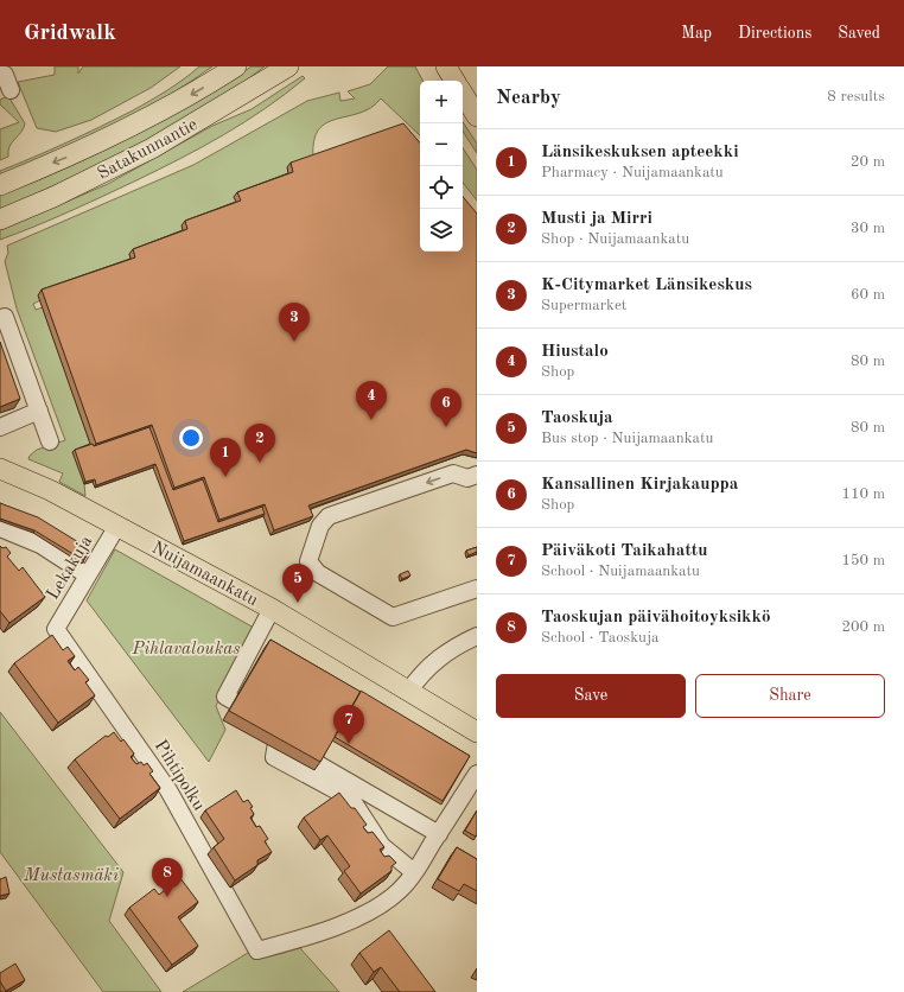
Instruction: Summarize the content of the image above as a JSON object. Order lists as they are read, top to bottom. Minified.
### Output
{"streets":{"main road":["Satakunnantie","Nuijamaankatu"],"street":["Lekakuja","Pihtipolku"]},"crossings":[["Lekakuja","Nuijamaankatu"],["Lekakuja","Pihtipolku"]],"parks":["Pihlavaloukas","Mustasmäki"],"page":{"header":"Gridwalk","nav":["Map","Directions","Saved"],"heading":["Nearby","8 results"],"map_buttons":["+","−"],"list":[{"mark":"1","name":"Länsikeskuksen apteekki","note":"Pharmacy · Nuijamaankatu","value":"20 m"},{"mark":"2","name":"Musti ja Mirri","note":"Shop · Nuijamaankatu","value":"30 m"},{"mark":"3","name":"K-Citymarket Länsikeskus","note":"Supermarket","value":"60 m"},{"mark":"4","name":"Hiustalo","note":"Shop","value":"80 m"},{"mark":"5","name":"Taoskuja","note":"Bus stop · Nuijamaankatu","value":"80 m"},{"mark":"6","name":"Kansallinen Kirjakauppa","note":"Shop","value":"110 m"},{"mark":"7","name":"Päiväkoti Taikahattu","note":"School · Nuijamaankatu","value":"150 m"},{"mark":"8","name":"Taoskujan päivähoitoyksikkö","note":"School · Taoskuja","value":"200 m"}],"pins":["3","4","6","2","1","5","7","8"],"buttons":["Save","Share"]}}
